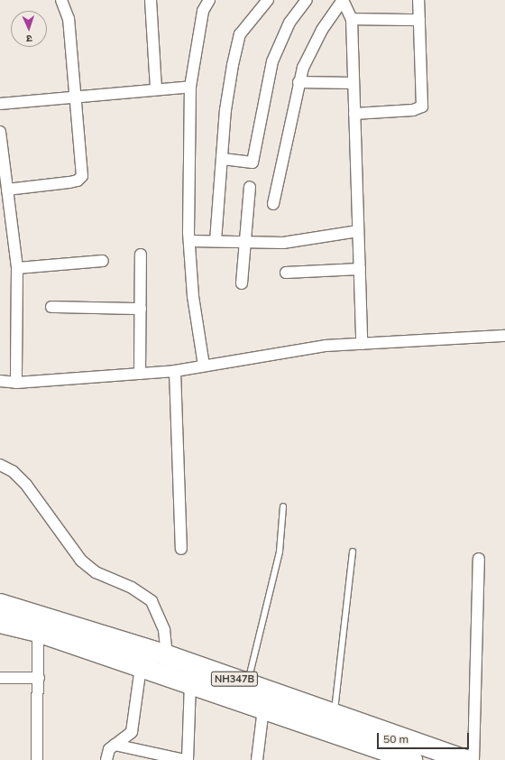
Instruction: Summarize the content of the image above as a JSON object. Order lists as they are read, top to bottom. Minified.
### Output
{"streets":{"highway":["NH347B"]},"scale_bar":"50 m","north":"bottom"}
